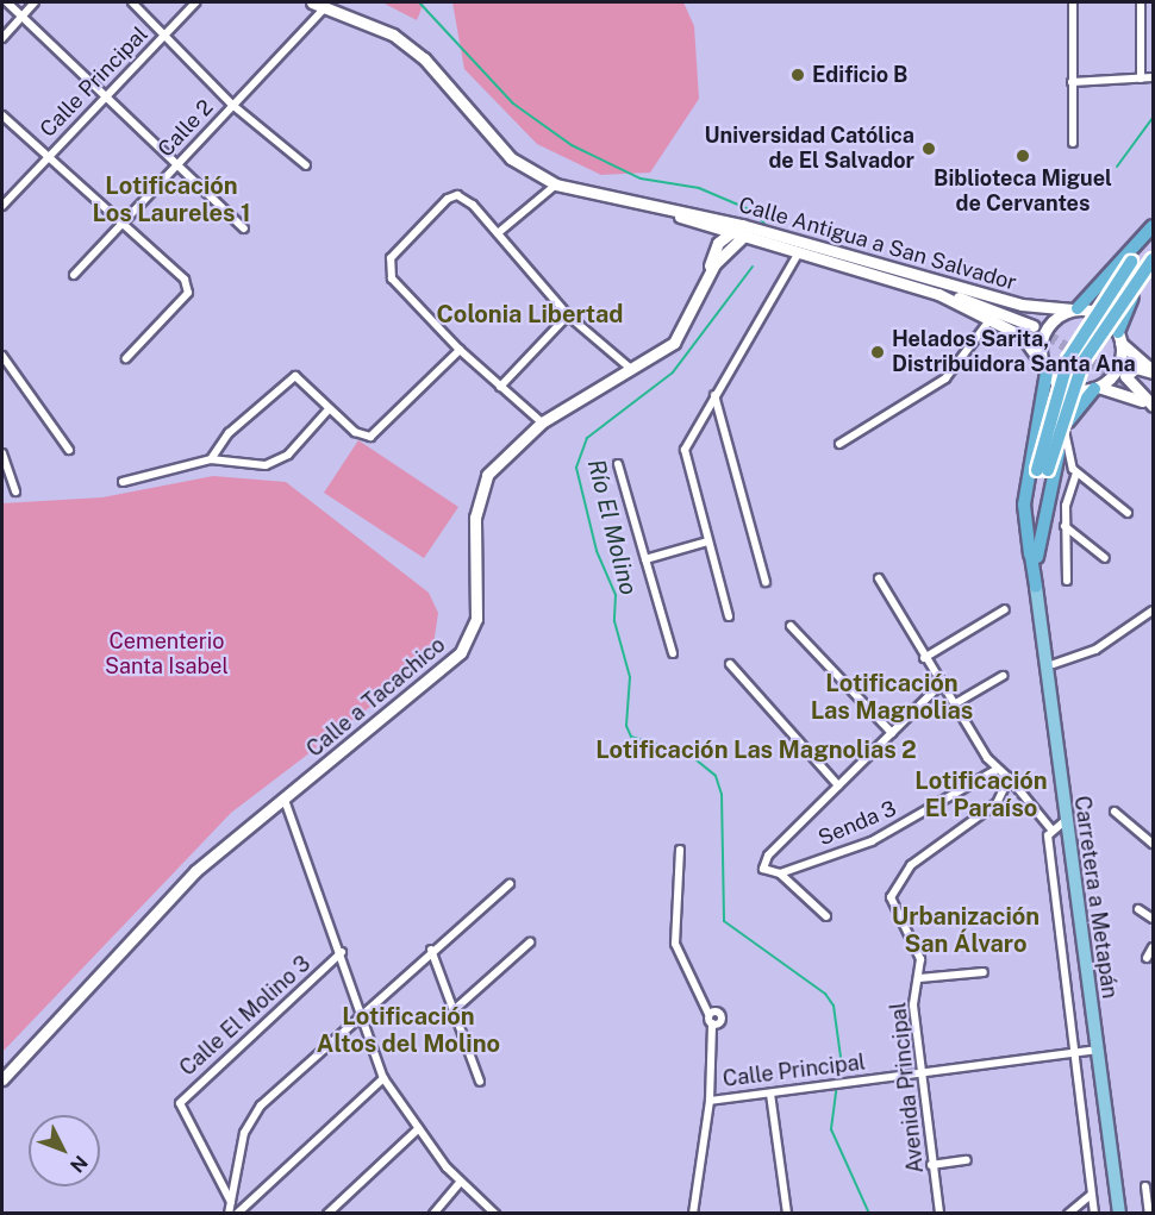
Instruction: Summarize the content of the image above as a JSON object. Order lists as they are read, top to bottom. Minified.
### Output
{"streets":{"main road":["Calle Antigua a San Salvador","Calle a Tacachico","Carretera a Metapán"],"street":["Calle Principal","Calle 2","Senda 3","Calle El Molino 3","Avenida Principal"]},"crossings":[["Calle Principal","Carretera a Metapán"],["Calle Principal","Avenida Principal"],["Calle 2","Calle Antigua a San Salvador"]],"districts":["Lotificación Los Laureles 1","Colonia Libertad","Lotificación Las Magnolias","Lotificación Las Magnolias 2","Lotificación El Paraíso","Urbanización San Álvaro","Lotificación Altos del Molino"],"water":["Río El Molino"],"parks":["Cementerio Santa Isabel"],"places":["Edificio B","Universidad Católica de El Salvador","Biblioteca Miguel de Cervantes","Helados Sarita, Distribuidora Santa Ana"],"north":"bottom right"}
